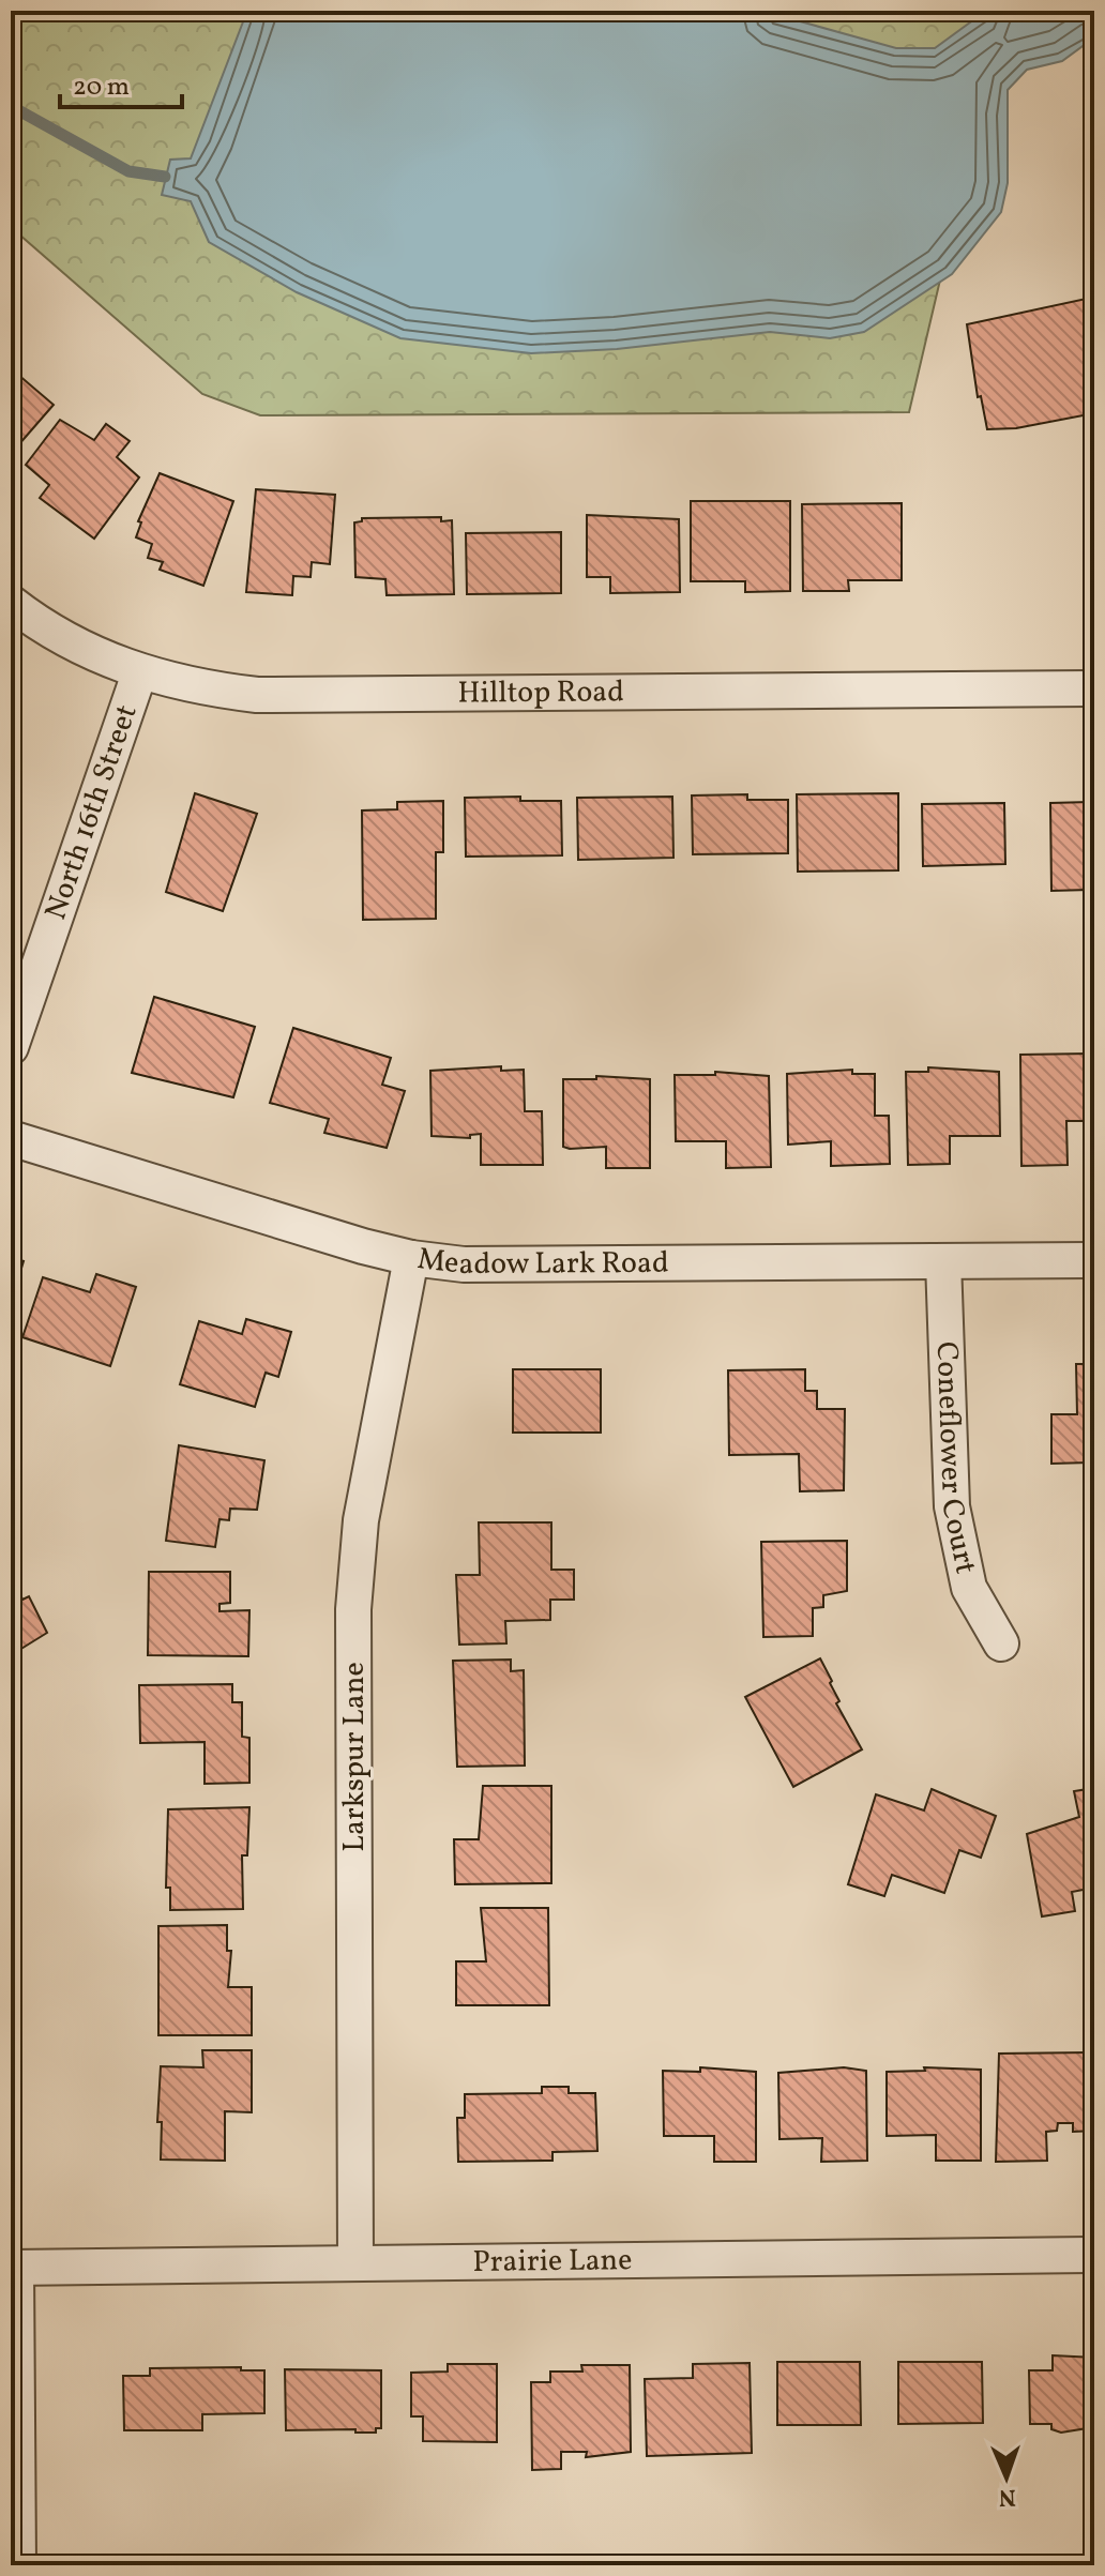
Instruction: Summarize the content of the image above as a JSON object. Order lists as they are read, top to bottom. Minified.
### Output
{"streets":{"street":["Hilltop Road","North 16th Street","Meadow Lark Road","Coneflower Court","Larkspur Lane","Prairie Lane"]},"crossings":[["Hilltop Road","North 16th Street"],["Meadow Lark Road","Coneflower Court"],["Meadow Lark Road","Larkspur Lane"],["Larkspur Lane","Prairie Lane"]],"scale_bar":"20 m","north":"bottom"}
